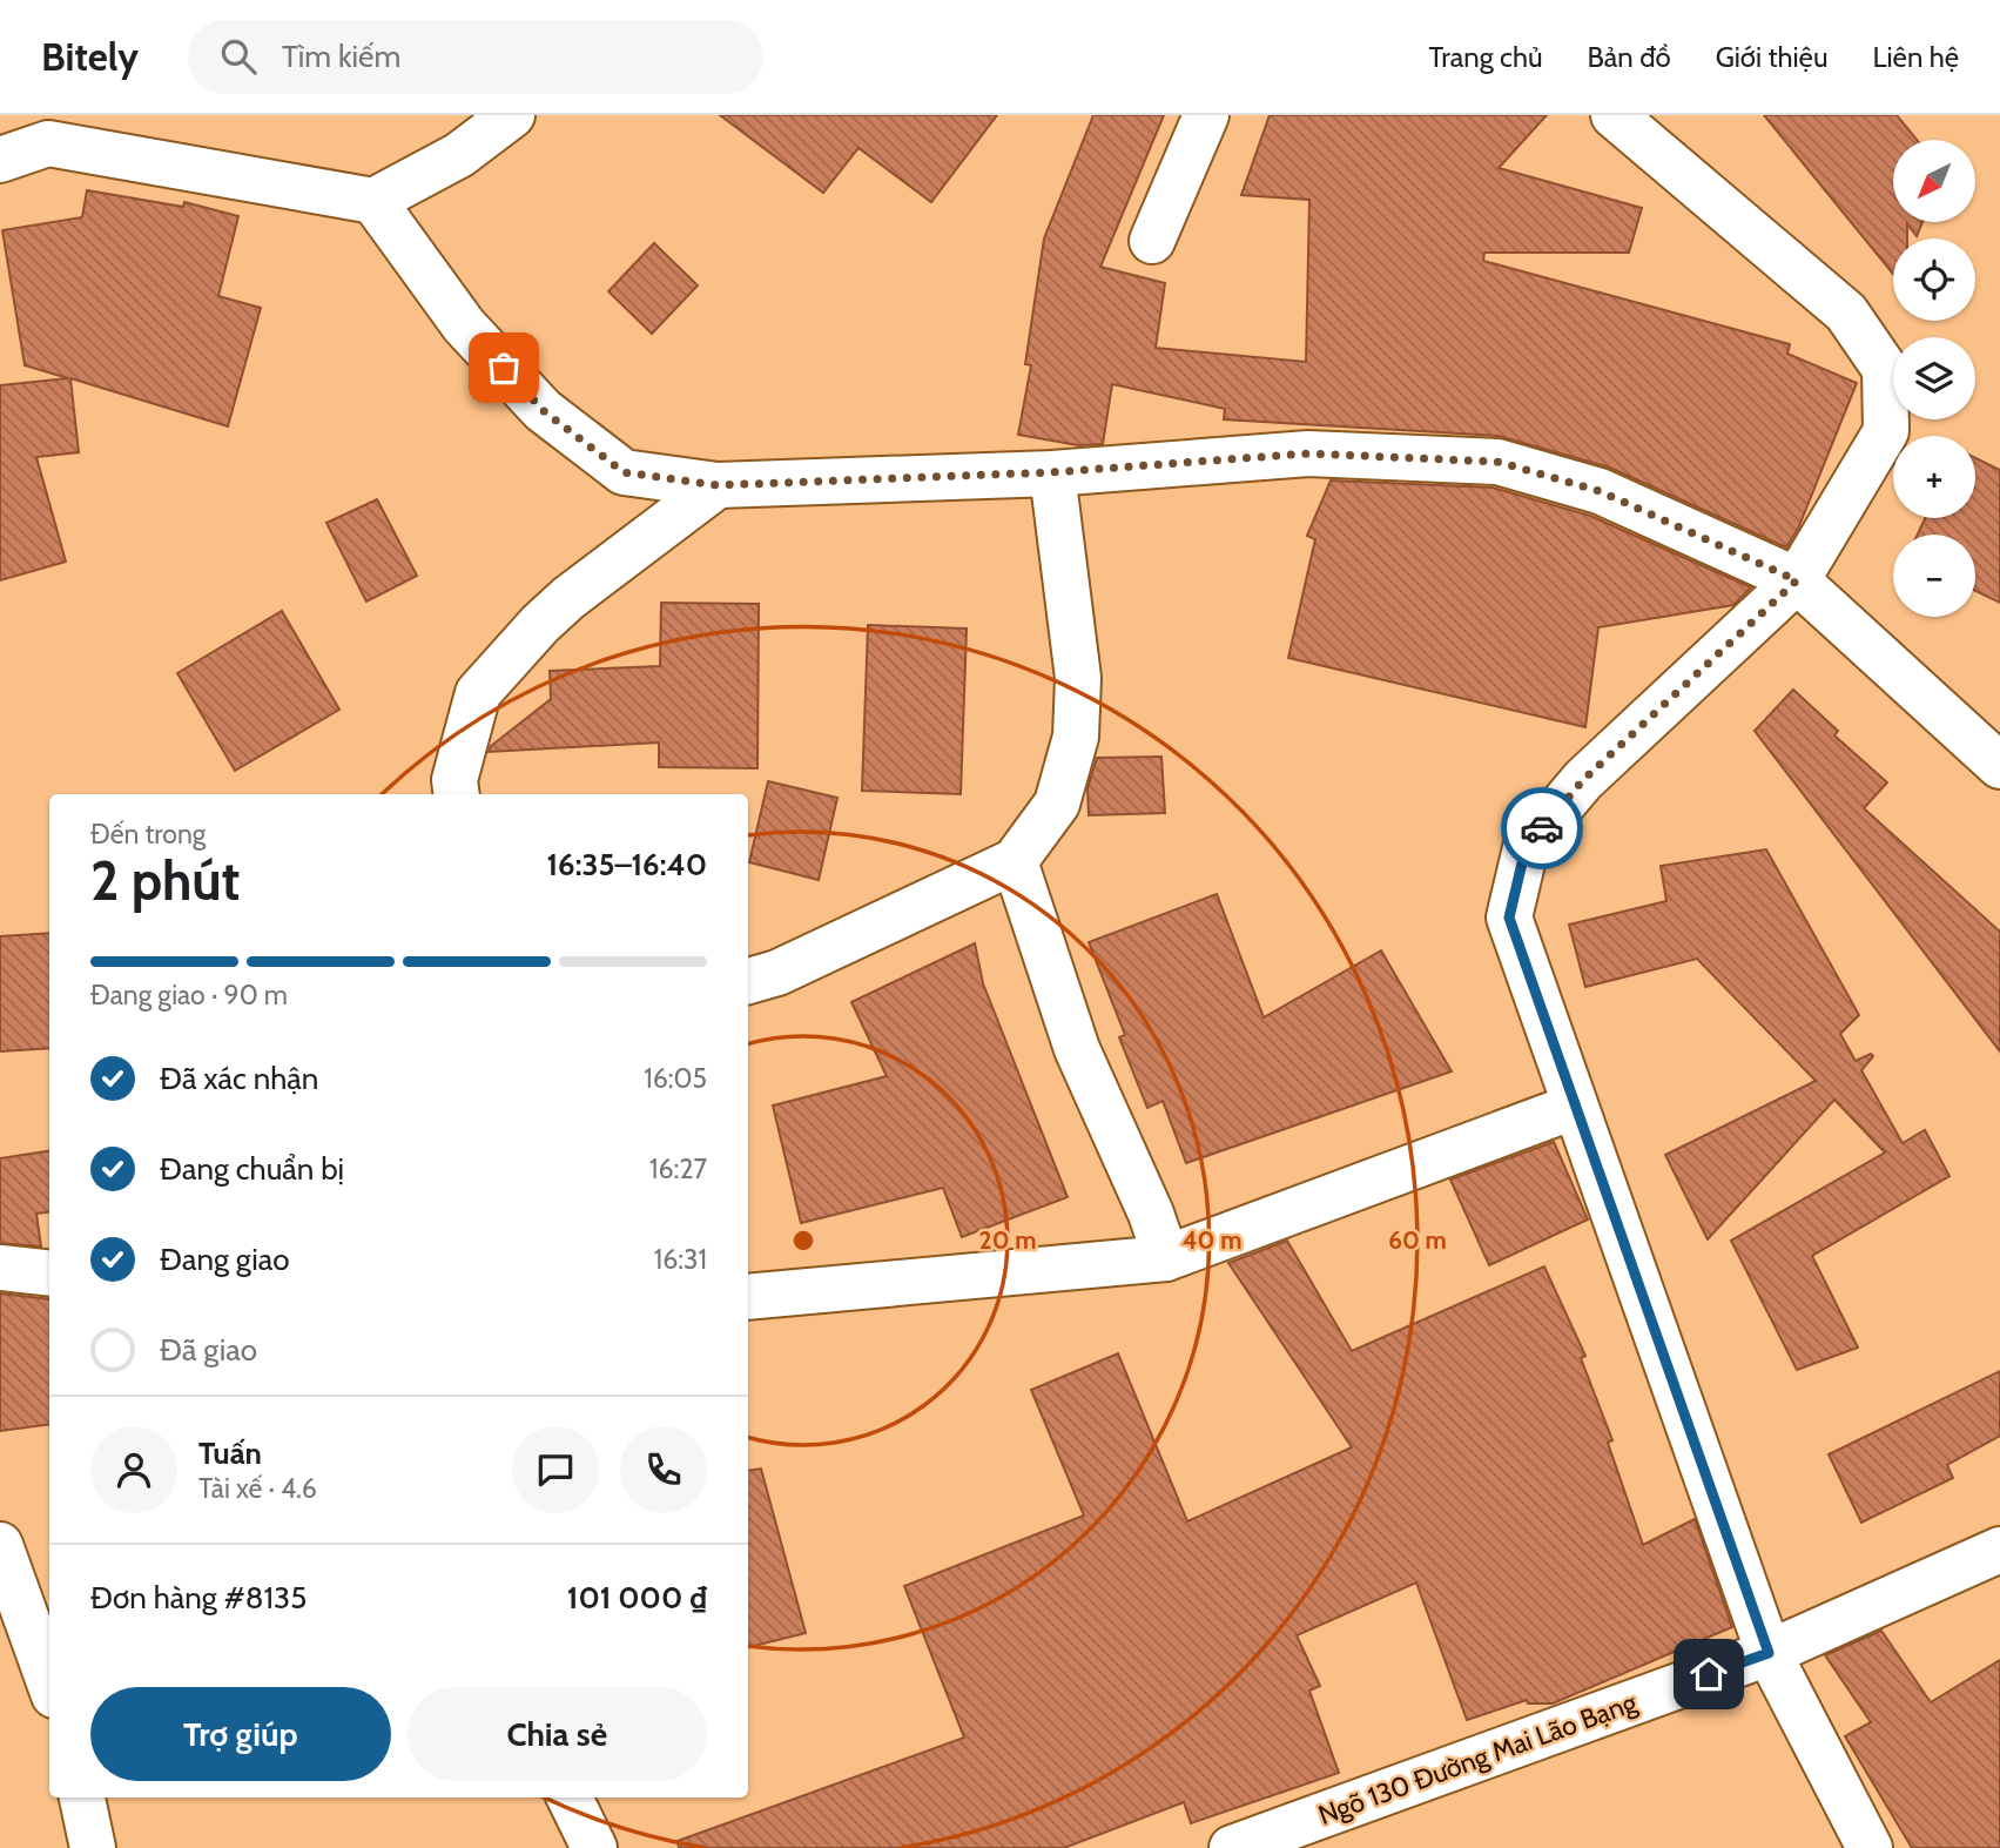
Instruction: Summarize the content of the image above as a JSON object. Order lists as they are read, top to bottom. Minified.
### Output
{"streets":{"street":["Ngõ 130 Đường Mai Lão Bạng"]},"north":"bottom left","page":{"header":"Bitely","search":"Tìm kiếm","nav":["Trang chủ","Bản đồ","Giới thiệu","Liên hệ"],"map_buttons":["+","−"],"heading":["2 phút","Đến trong","16:35–16:40"],"panel":["Tuấn","Tài xế · 4.6","Đơn hàng #8135","101 000 ₫"],"bar":"Đang giao · 90 m","list":[["Đã xác nhận","16:05"],["Đang chuẩn bị","16:27"],["Đang giao","16:31"],"Đã giao"],"buttons":["Trợ giúp","Chia sẻ"]},"rings":["20 m","40 m","60 m"]}
